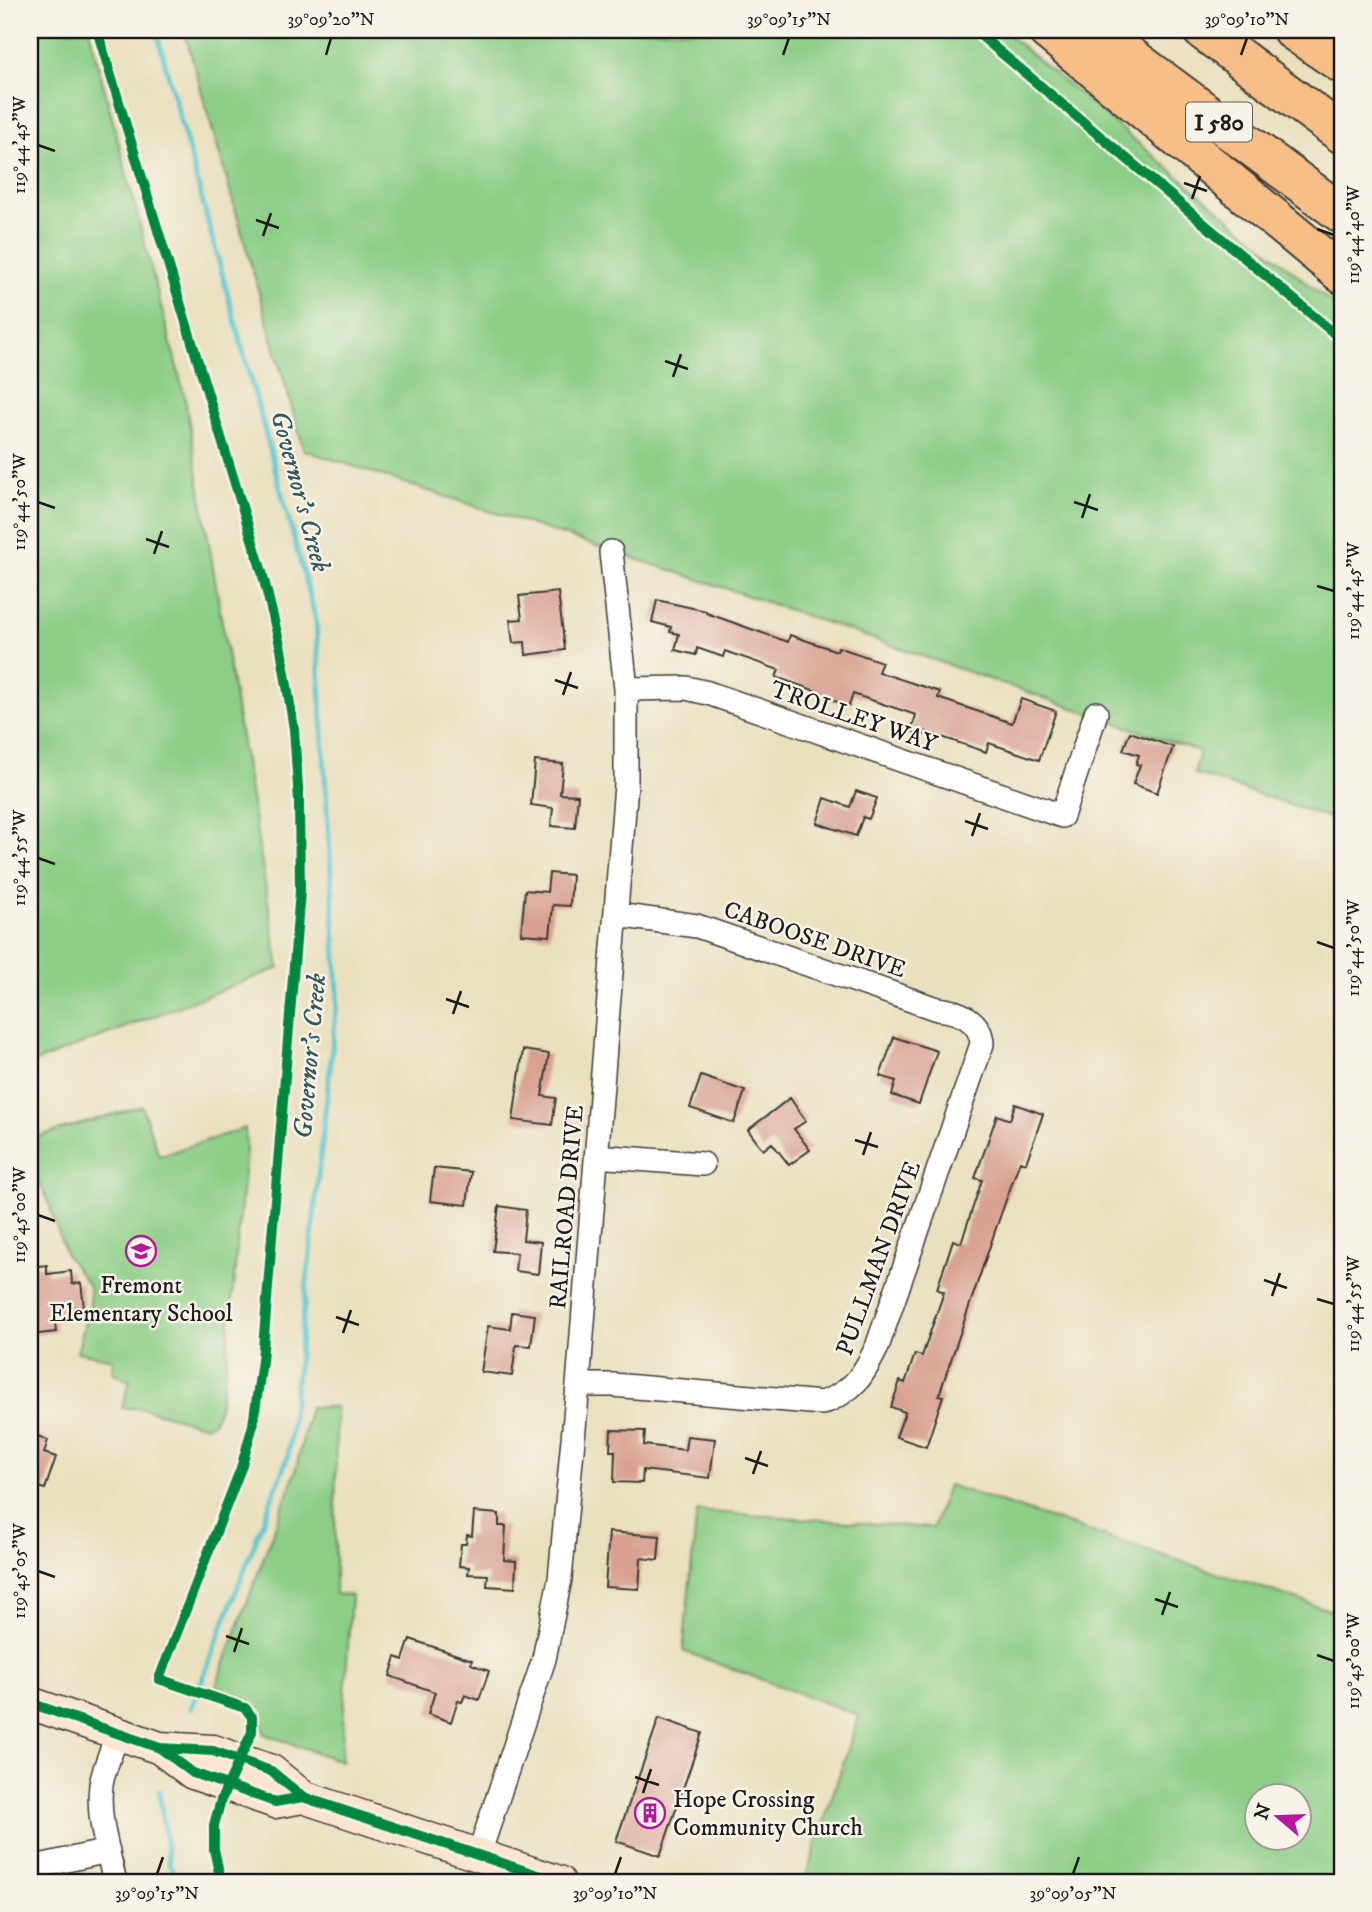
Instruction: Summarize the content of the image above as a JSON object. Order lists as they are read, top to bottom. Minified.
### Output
{"streets":{"highway":["I 580"],"street":["TROLLEY WAY","CABOOSE DRIVE","RAILROAD DRIVE","PULLMAN DRIVE"]},"crossings":[["TROLLEY WAY","RAILROAD DRIVE"],["CABOOSE DRIVE","RAILROAD DRIVE"],["CABOOSE DRIVE","PULLMAN DRIVE"],["RAILROAD DRIVE","PULLMAN DRIVE"]],"water":["Governor's Creek"],"places":{"school or university":["Fremont Elementary School"],"building":["Hope Crossing Community Church"]},"north":"left","coordinates":["39°09'20\"N","39°09'15\"N","39°09'10\"N","119°44'45\"W","119°44'40\"W","119°44'50\"W","119°44'55\"W","119°45'00\"W","119°45'05\"W","39°09'05\"N"]}
